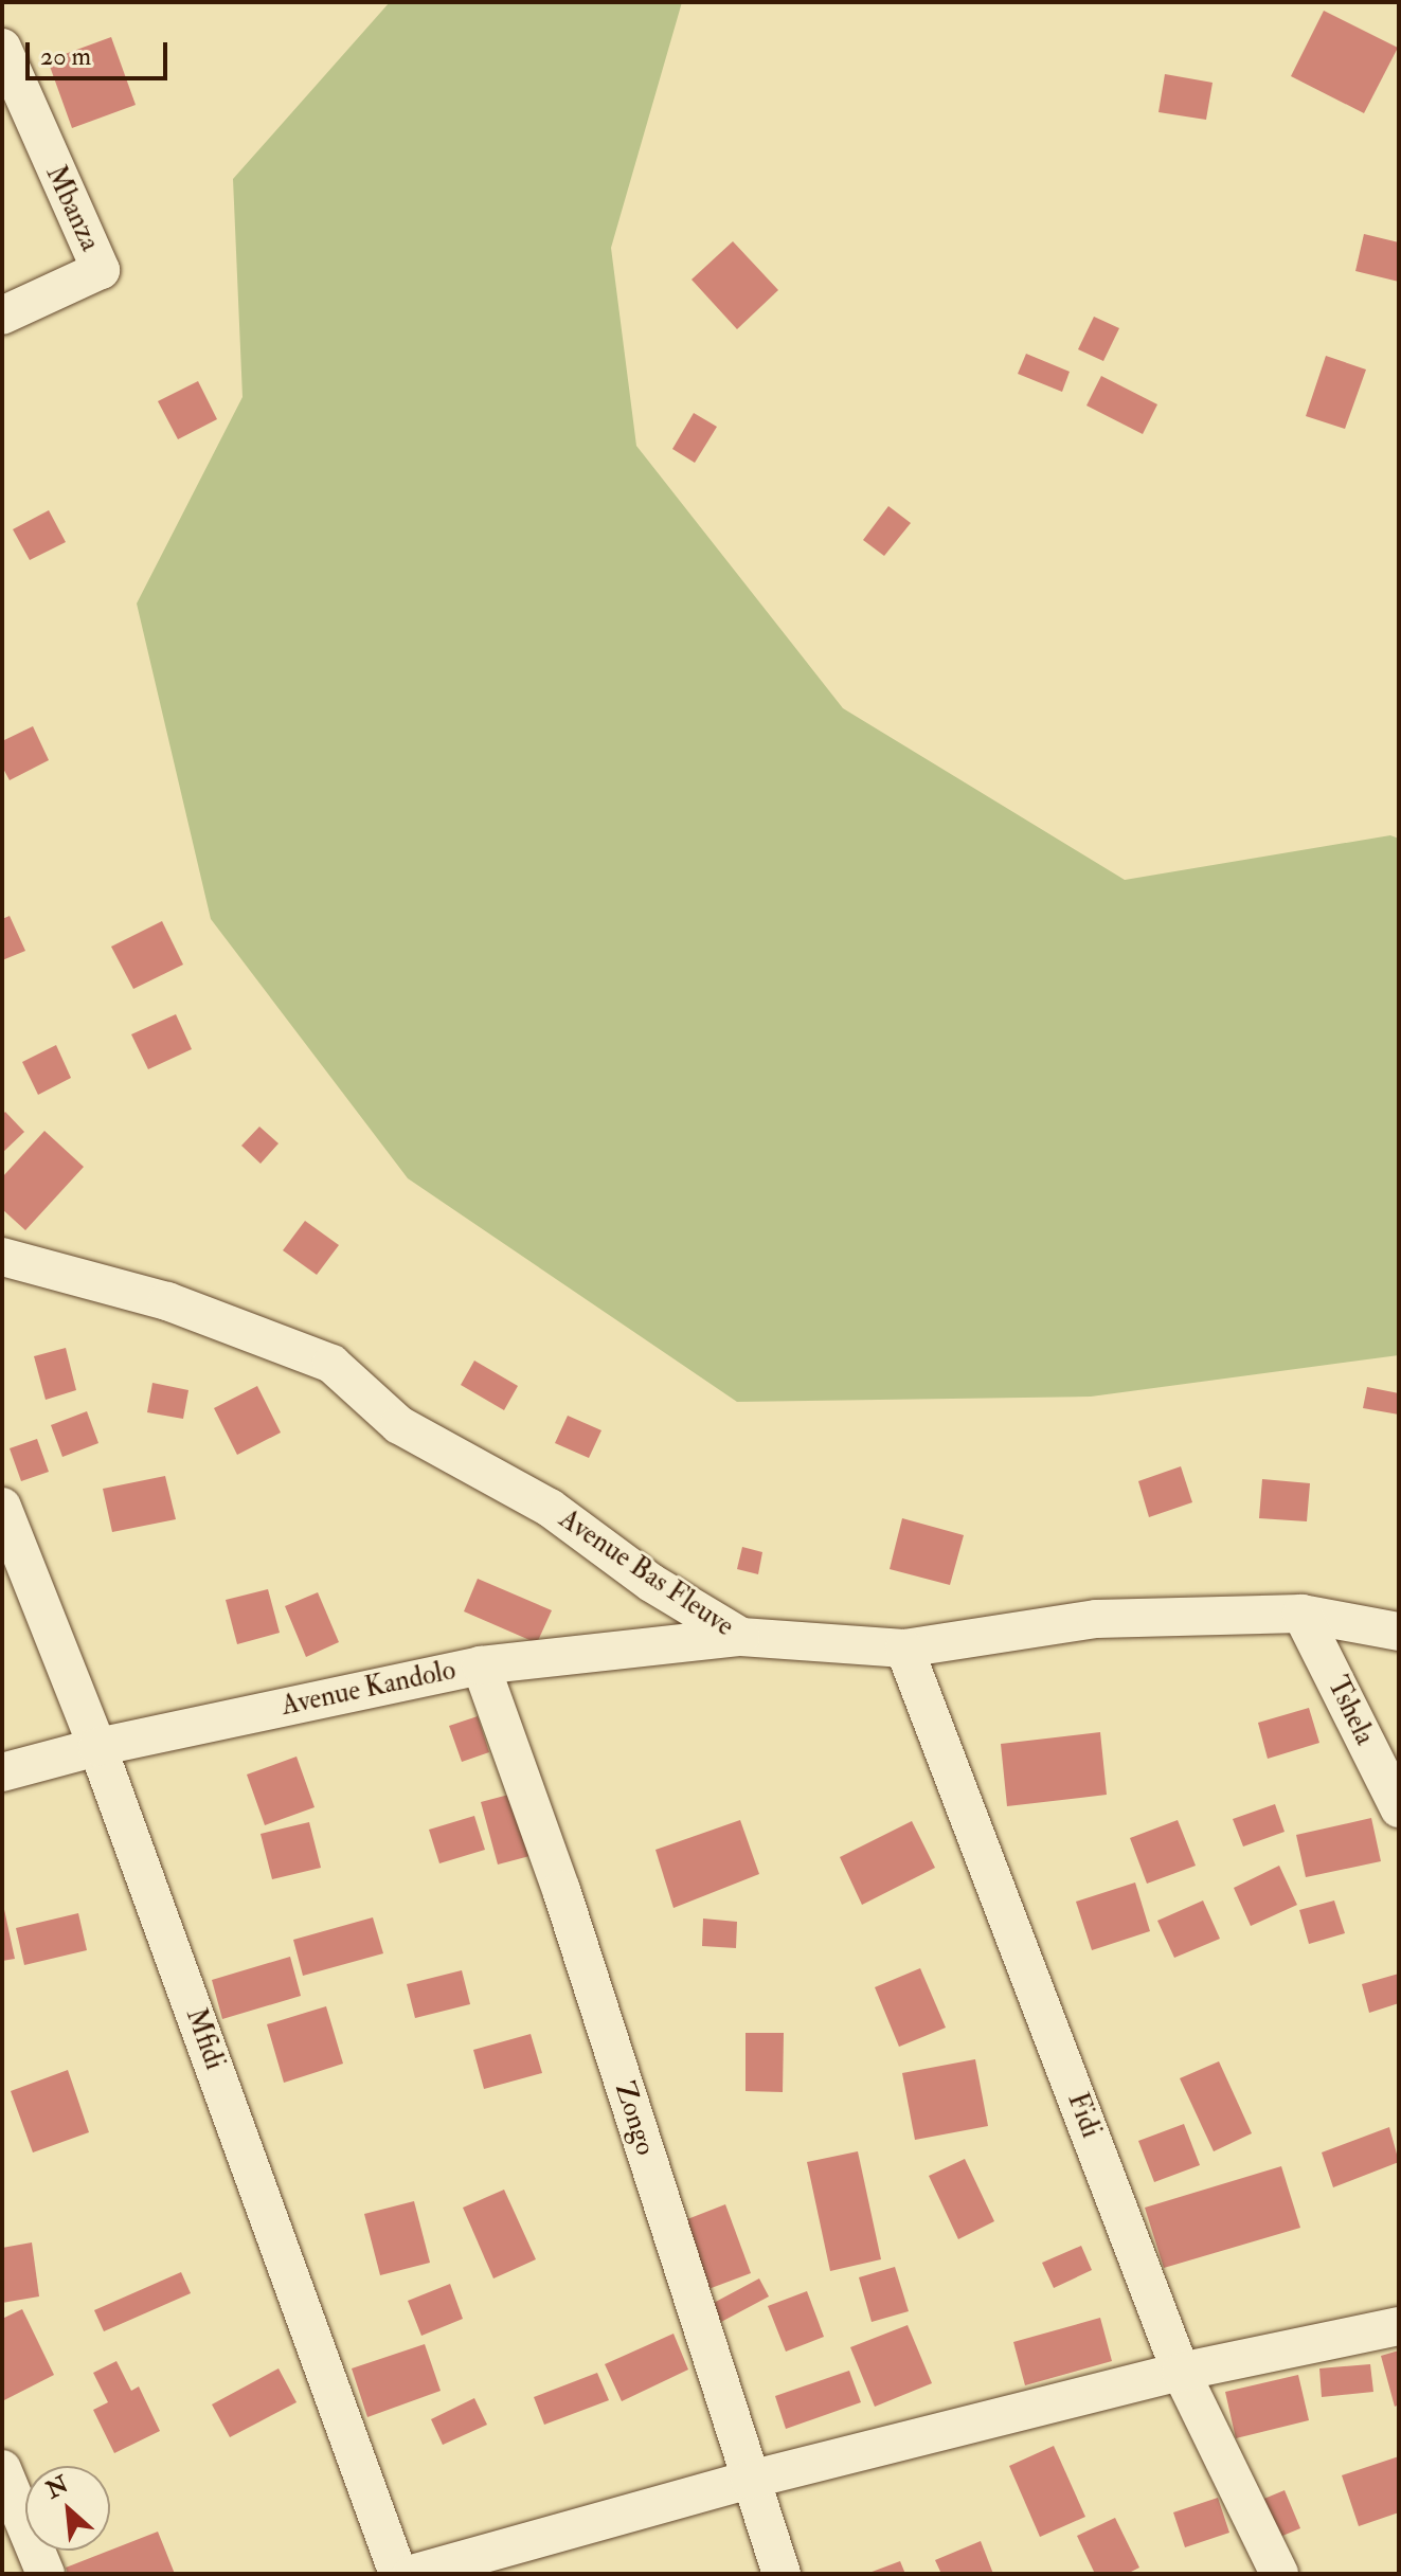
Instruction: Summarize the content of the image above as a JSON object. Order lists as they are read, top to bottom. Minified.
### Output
{"streets":{"street":["Mbanza","Avenue Bas Fleuve","Avenue Kandolo","Tshela","Mfidi","Fidi","Zongo"]},"crossings":[["Avenue Bas Fleuve","Avenue Kandolo"],["Avenue Bas Fleuve","Tshela"],["Avenue Bas Fleuve","Fidi"],["Avenue Kandolo","Mfidi"],["Avenue Kandolo","Zongo"]],"scale_bar":"20 m","north":"top left"}
